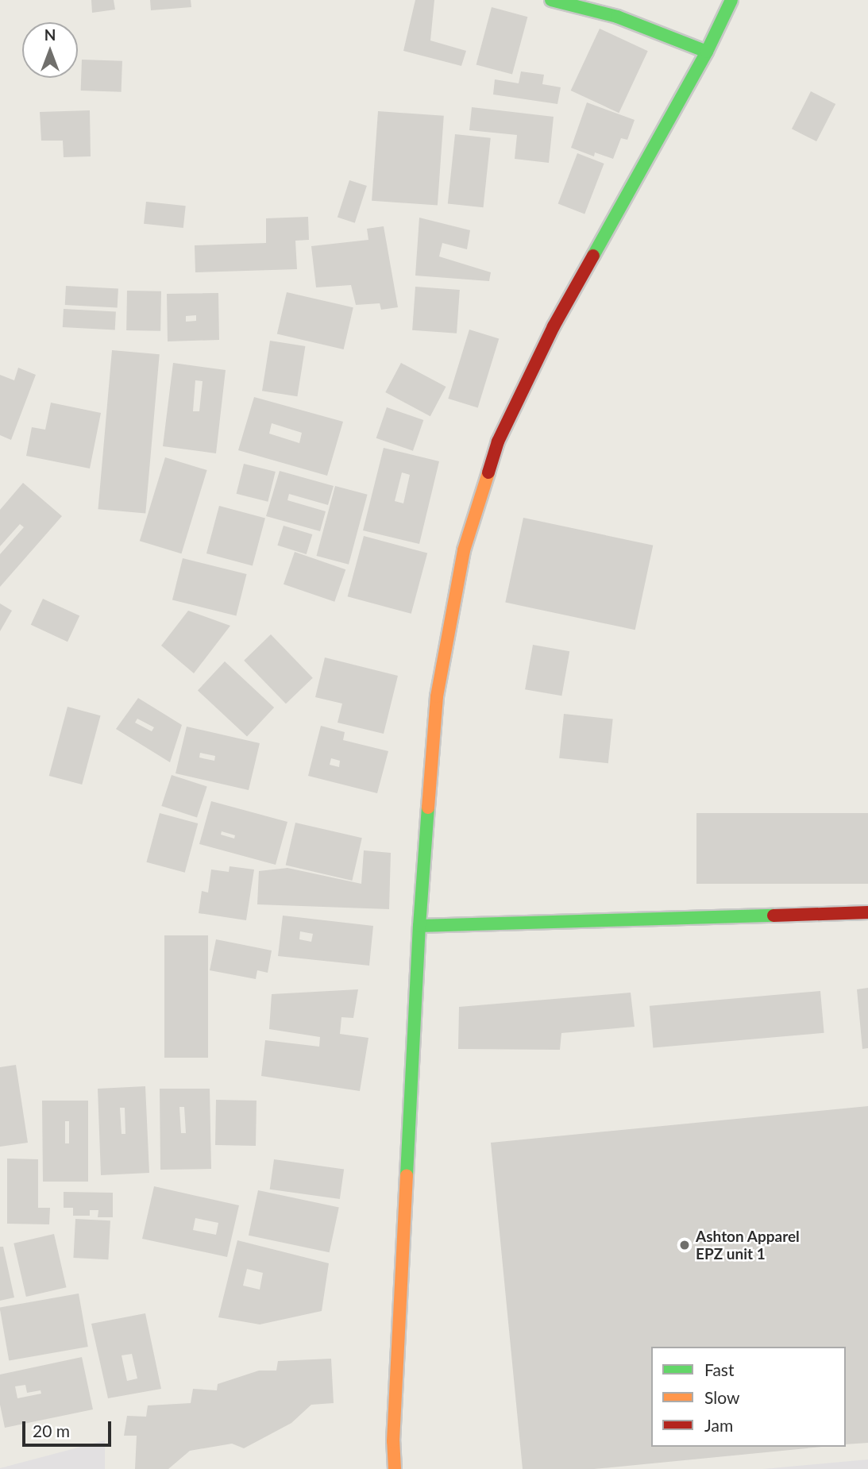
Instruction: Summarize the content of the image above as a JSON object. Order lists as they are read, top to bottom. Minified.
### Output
{"places":["Ashton Apparel EPZ unit 1"],"legend":["Fast","Slow","Jam"],"scale_bar":"20 m","north":"top"}
